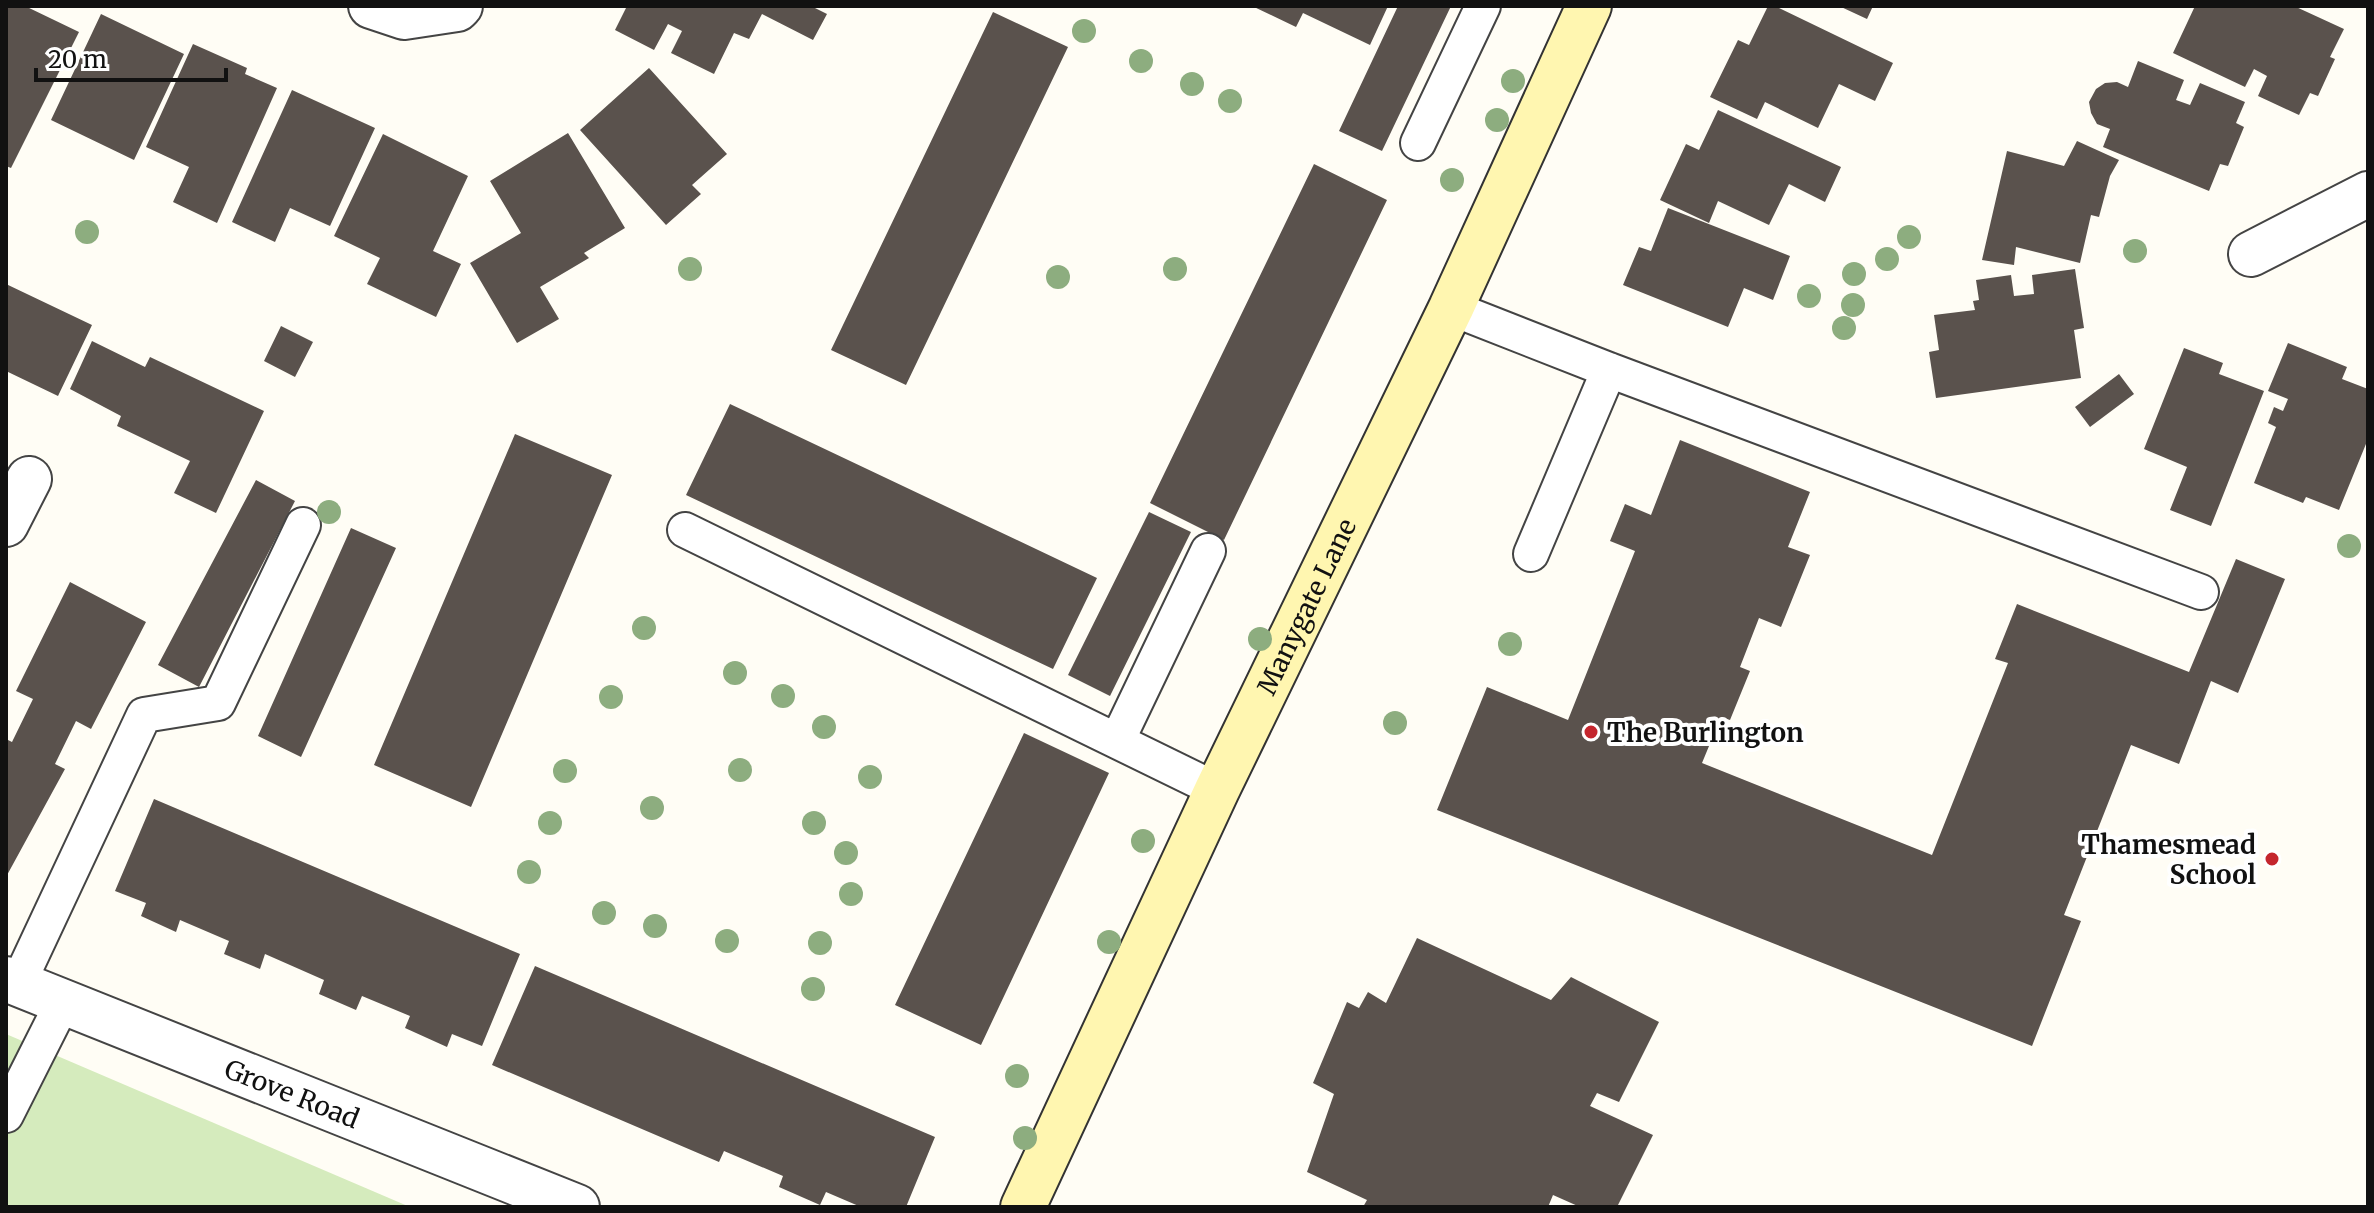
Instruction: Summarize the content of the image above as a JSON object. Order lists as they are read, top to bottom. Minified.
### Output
{"streets":{"street":["Manygate Lane","Grove Road"]},"places":["The Burlington","Thamesmead School"],"scale_bar":"20 m"}
